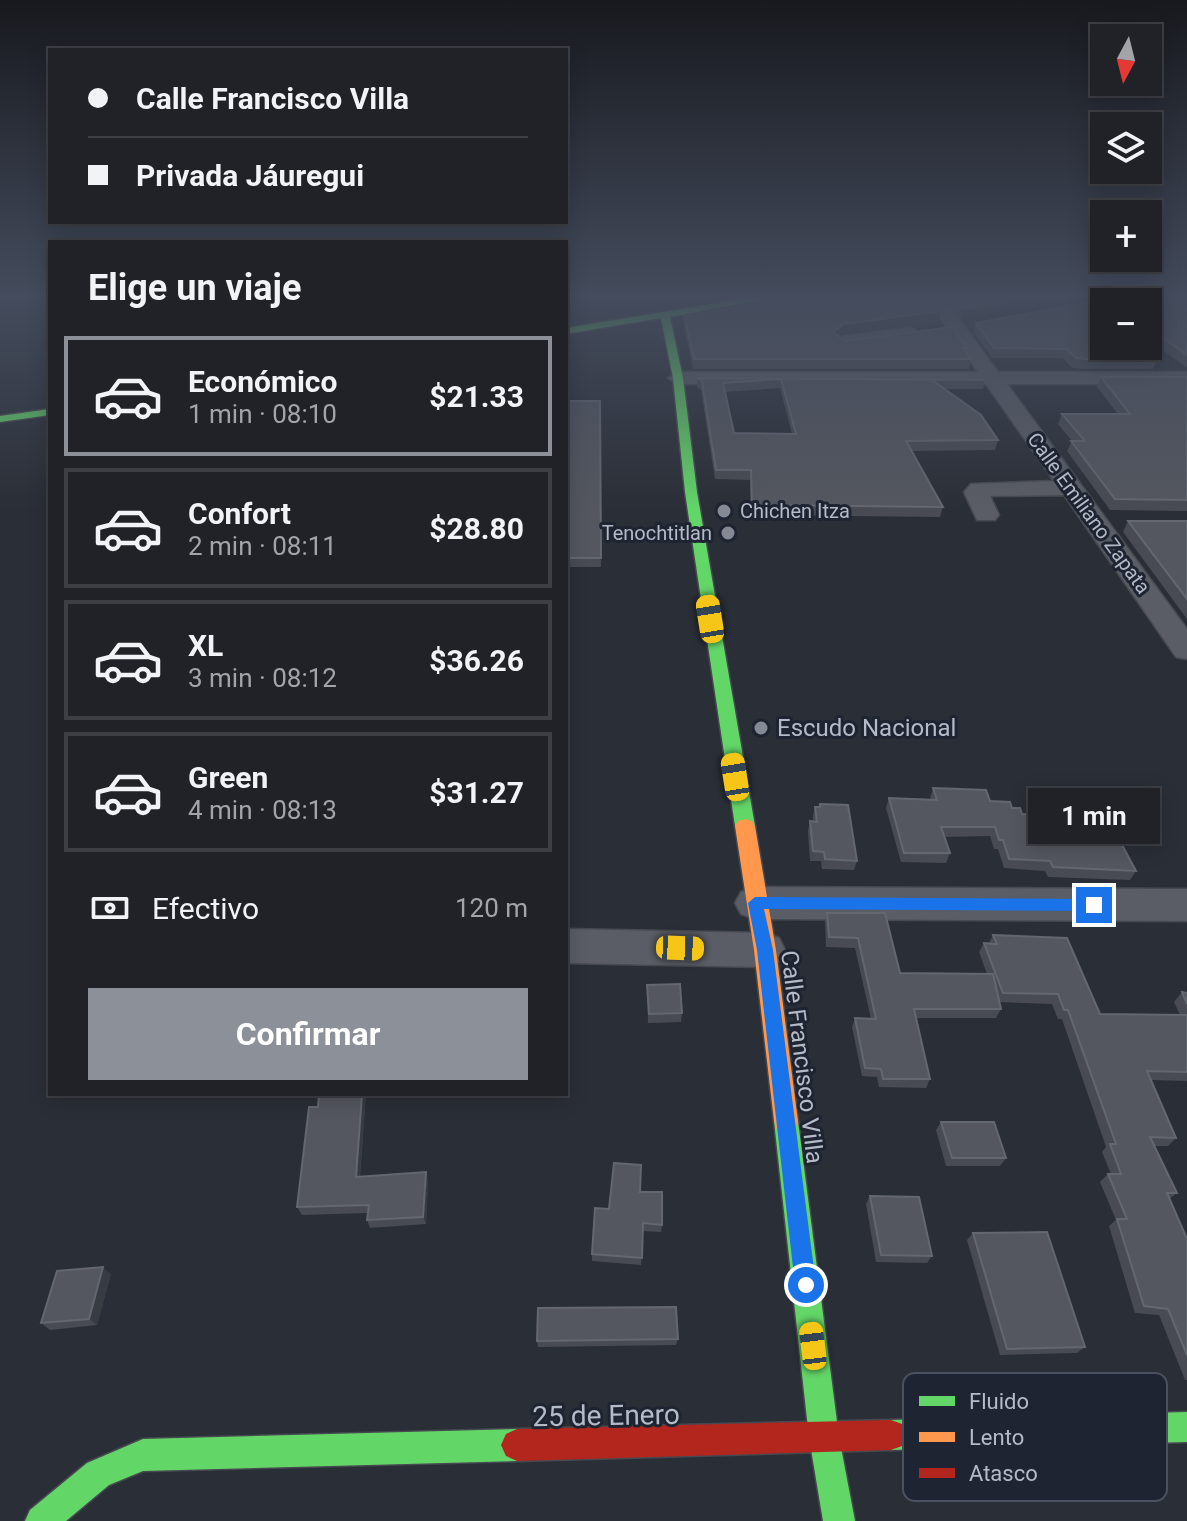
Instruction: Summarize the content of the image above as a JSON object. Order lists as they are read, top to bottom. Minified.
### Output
{"streets":{"street":["Calle Emiliano Zapata","Calle Francisco Villa","25 de Enero"]},"crossings":[["Calle Francisco Villa","25 de Enero"]],"places":["Chichen Itza","Tenochtitlan","Escudo Nacional"],"legend":["Fluido","Lento","Atasco"],"north":"bottom","page":{"map_buttons":["+","−"],"banner":["Calle Francisco Villa","Privada Jáuregui"],"heading":"Elige un viaje","list":[{"name":"Económico","note":"1 min · 08:10","value":"$21.33"},{"name":"Confort","note":"2 min · 08:11","value":"$28.80"},{"name":"XL","note":"3 min · 08:12","value":"$36.26"},{"name":"Green","note":"4 min · 08:13","value":"$31.27"}],"bubble":"1 min","pay":["Efectivo","120 m"],"buttons":"Confirmar"}}
